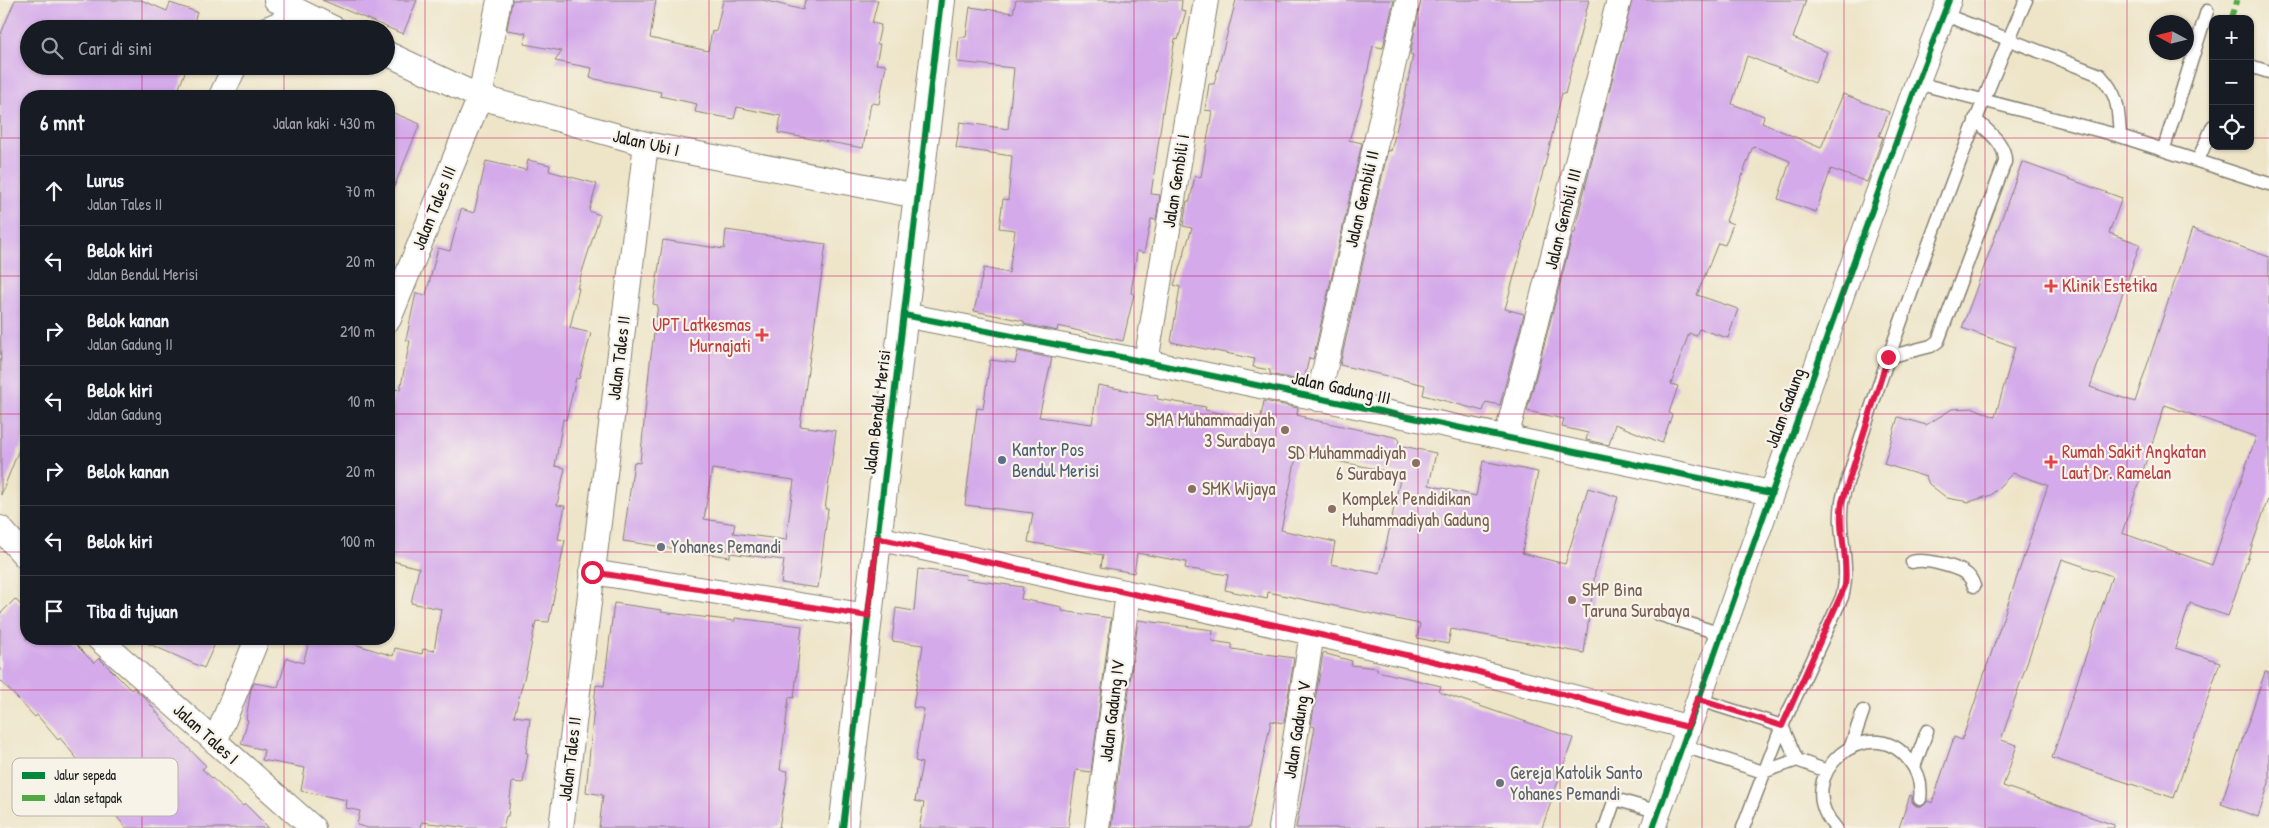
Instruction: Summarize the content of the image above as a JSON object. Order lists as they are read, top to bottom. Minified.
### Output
{"streets":{"street":["Jalan Ubi I","Jalan Gembili I","Jalan Gembili II","Jalan Tales III","Jalan Gembili III","Jalan Tales II","Jalan Gadung III","Jalan Gadung","Jalan Bendul Merisi","Jalan Gadung IV","Jalan Gadung V","Jalan Tales I"]},"crossings":[["Jalan Ubi I","Jalan Tales III"],["Jalan Ubi I","Jalan Tales II"],["Jalan Ubi I","Jalan Bendul Merisi"],["Jalan Gembili I","Jalan Gadung III"],["Jalan Gembili II","Jalan Gadung III"],["Jalan Gembili III","Jalan Gadung III"],["Jalan Gadung III","Jalan Gadung"],["Jalan Gadung III","Jalan Bendul Merisi"]],"places":{"health":["Klinik Estetika","UPT Latkesmas Murnajati","Rumah Sakit Angkatan Laut Dr. Ramelan"],"other":["SMA Muhammadiyah 3 Surabaya","Kantor Pos Bendul Merisi","SD Muhammadiyah 6 Surabaya","SMK Wijaya","Komplek Pendidikan Muhammadiyah Gadung","Yohanes Pemandi","SMP Bina Taruna Surabaya","Gereja Katolik Santo Yohanes Pemandi"]},"legend":["Jalur sepeda","Jalan setapak"],"north":"left","page":{"map_buttons":["+","−"],"search":"Cari di sini","heading":["6 mnt","Jalan kaki · 430 m"],"list":[["Lurus","Jalan Tales II","70 m"],["Belok kiri","Jalan Bendul Merisi","20 m"],["Belok kanan","Jalan Gadung II","210 m"],["Belok kiri","Jalan Gadung","10 m"],["Belok kanan","20 m"],["Belok kiri","100 m"],"Tiba di tujuan"]}}
